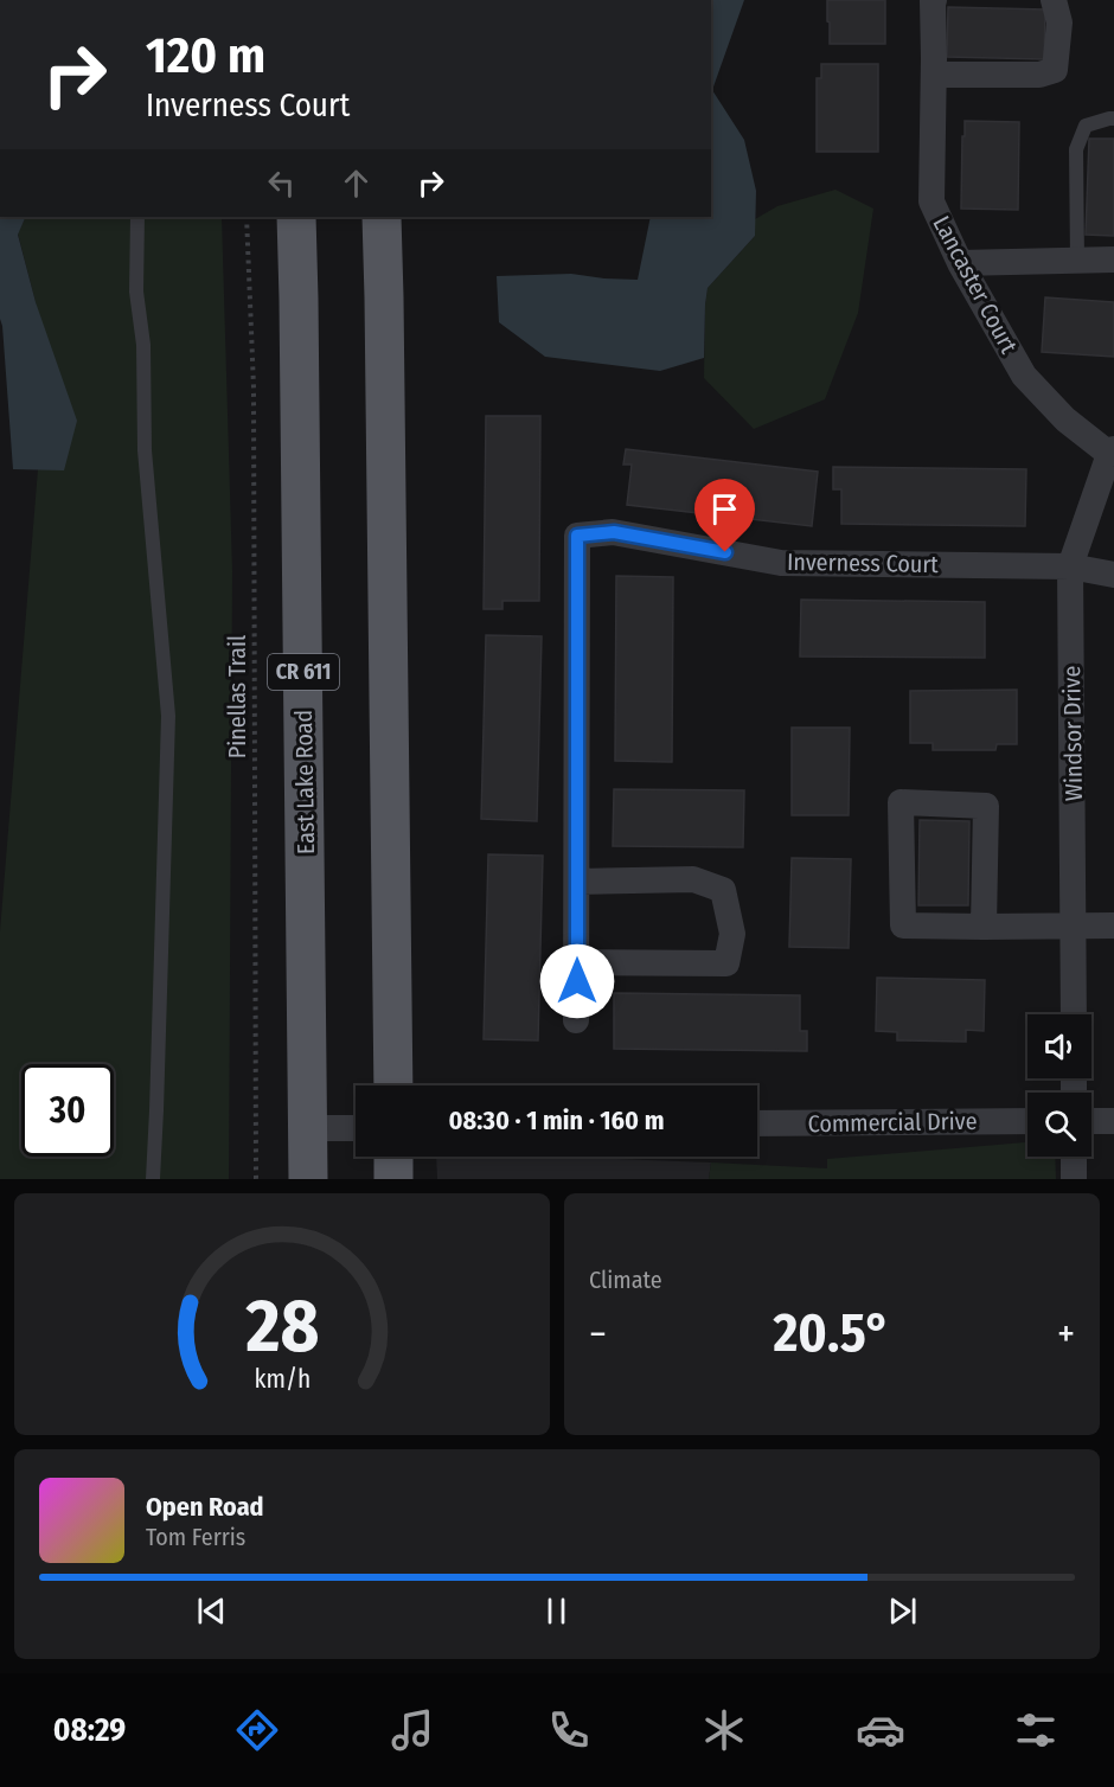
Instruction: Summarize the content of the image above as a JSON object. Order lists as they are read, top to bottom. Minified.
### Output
{"streets":{"main road":["CR 611","East Lake Road"],"street":["Lancaster Court","Inverness Court","Windsor Drive","Commercial Drive"],"path":["Pinellas Trail"]},"crossings":[["Lancaster Court","Windsor Drive"],["Inverness Court","Windsor Drive"]],"page":{"turn":["120 m","Inverness Court"],"limit":"30","trip":"08:30 · 1 min · 160 m","tile":"Climate","heat":["−","20.5°","+"],"song":["Open Road","Tom Ferris"],"tabs":"08:29","gauge":["28","km/h"]}}
